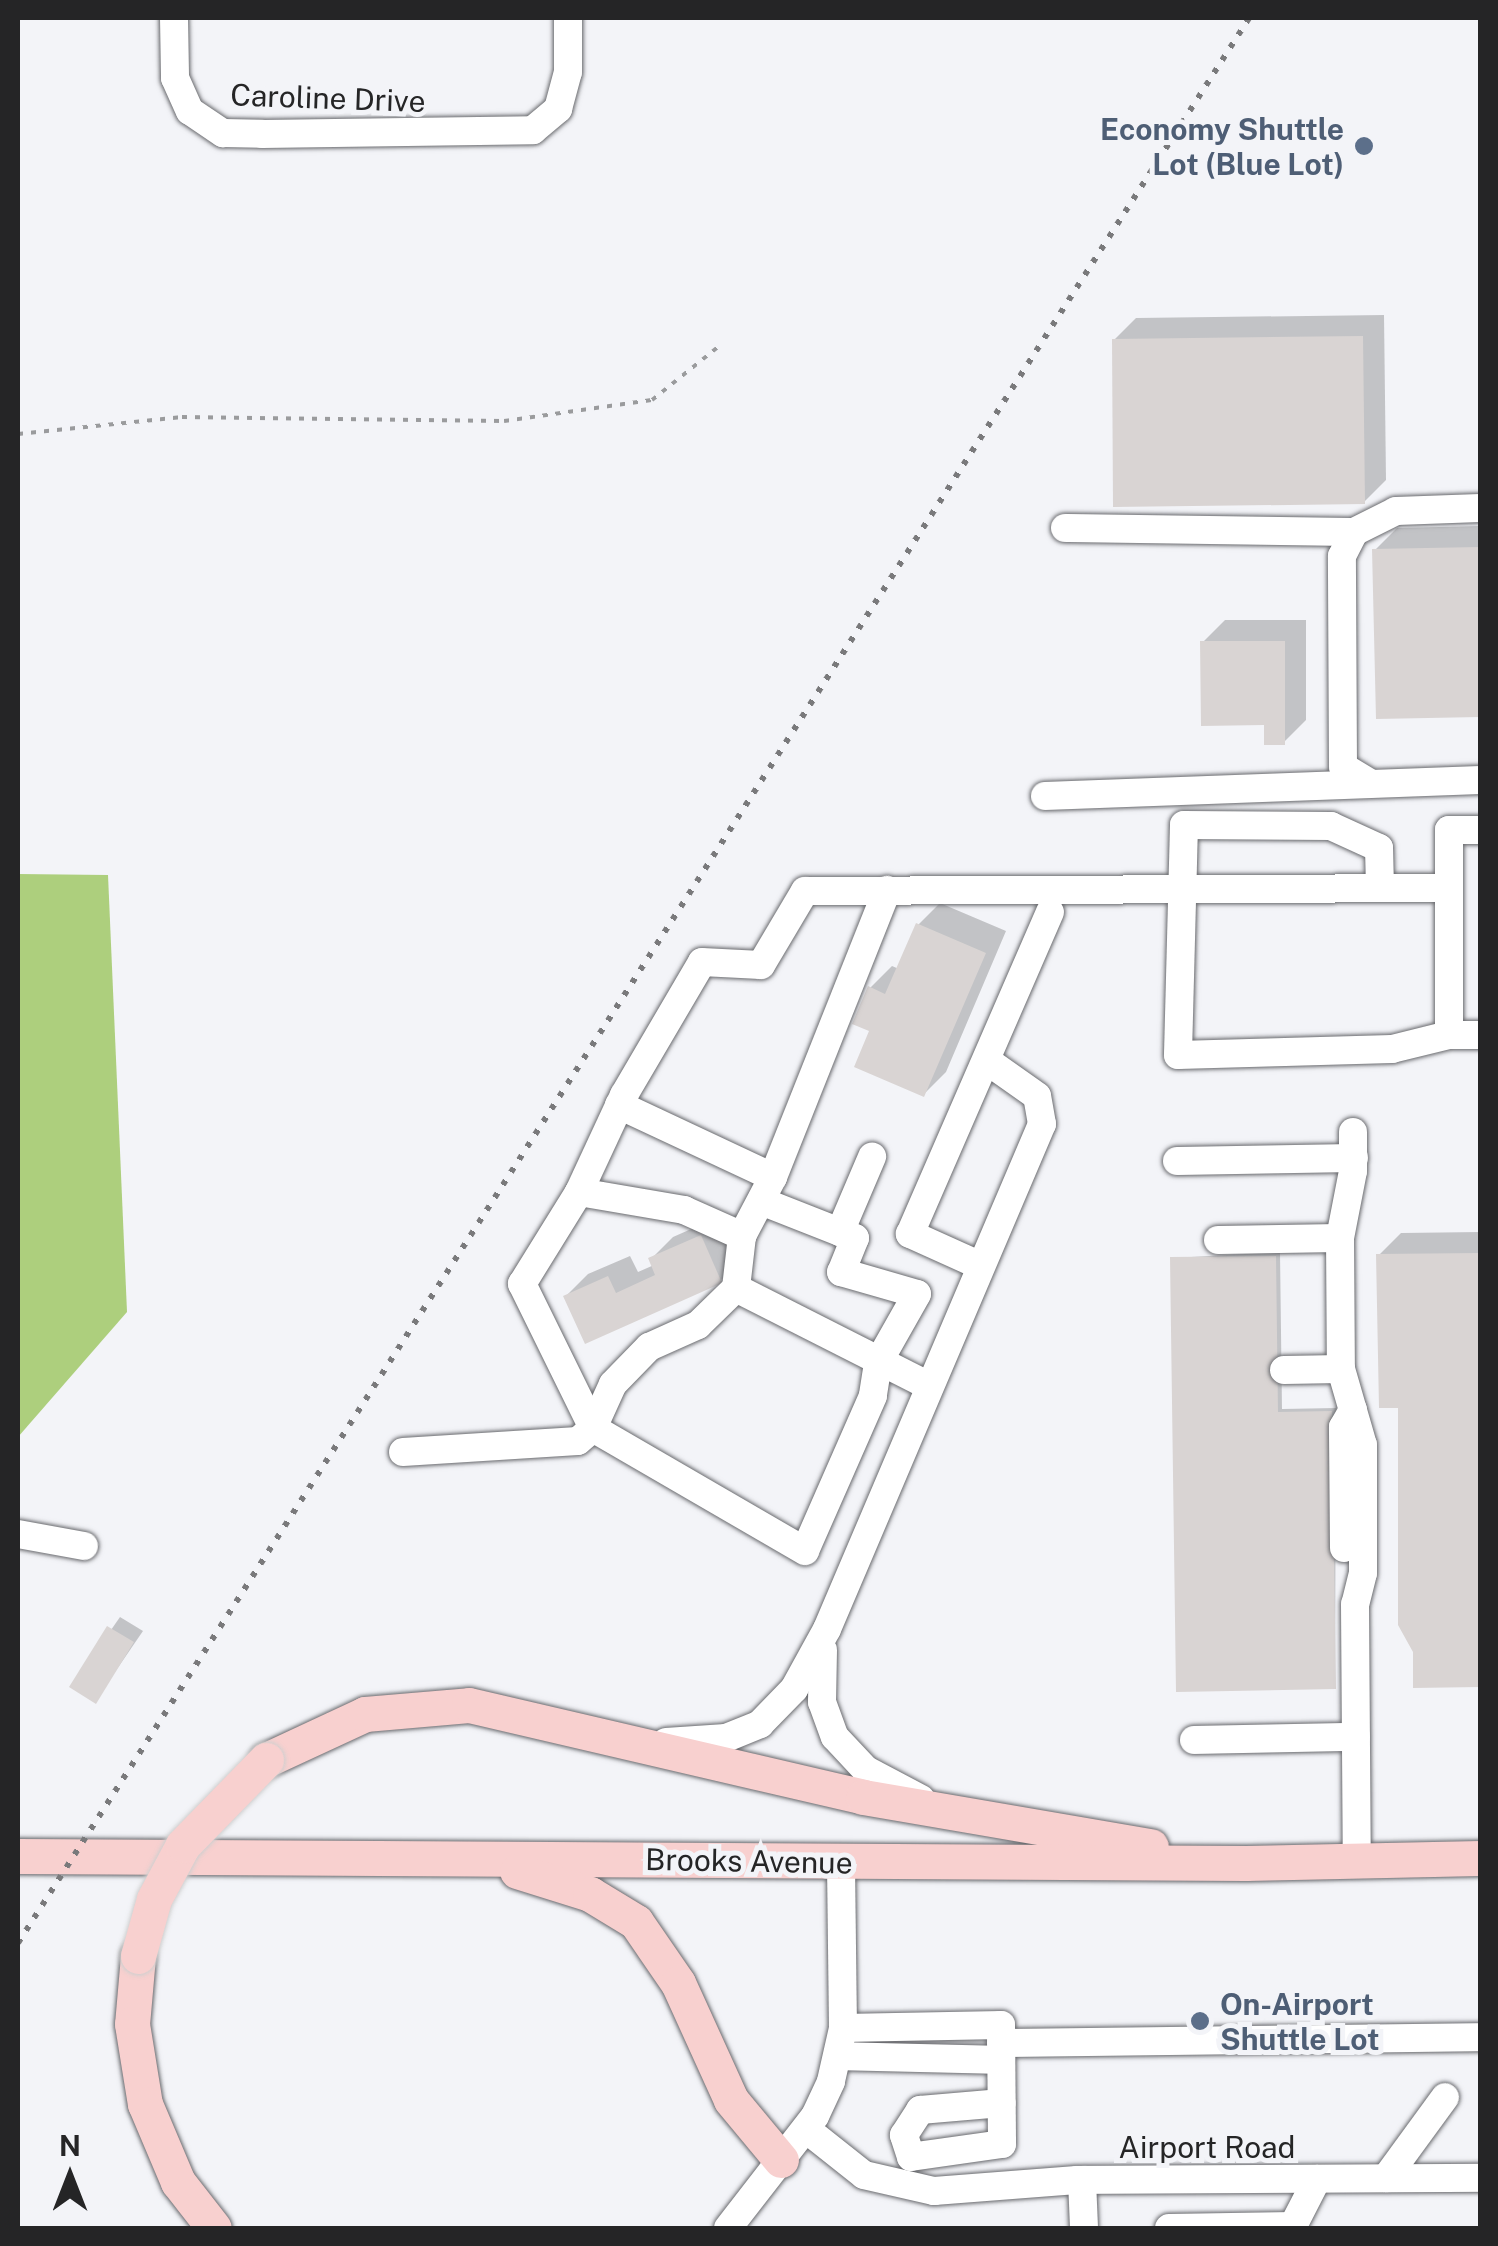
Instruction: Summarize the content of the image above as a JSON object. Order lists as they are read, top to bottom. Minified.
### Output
{"streets":{"main road":["Brooks Avenue"],"street":["Caroline Drive","Airport Road"]},"places":["Economy Shuttle Lot (Blue Lot)","On-Airport Shuttle Lot"],"north":"top"}
